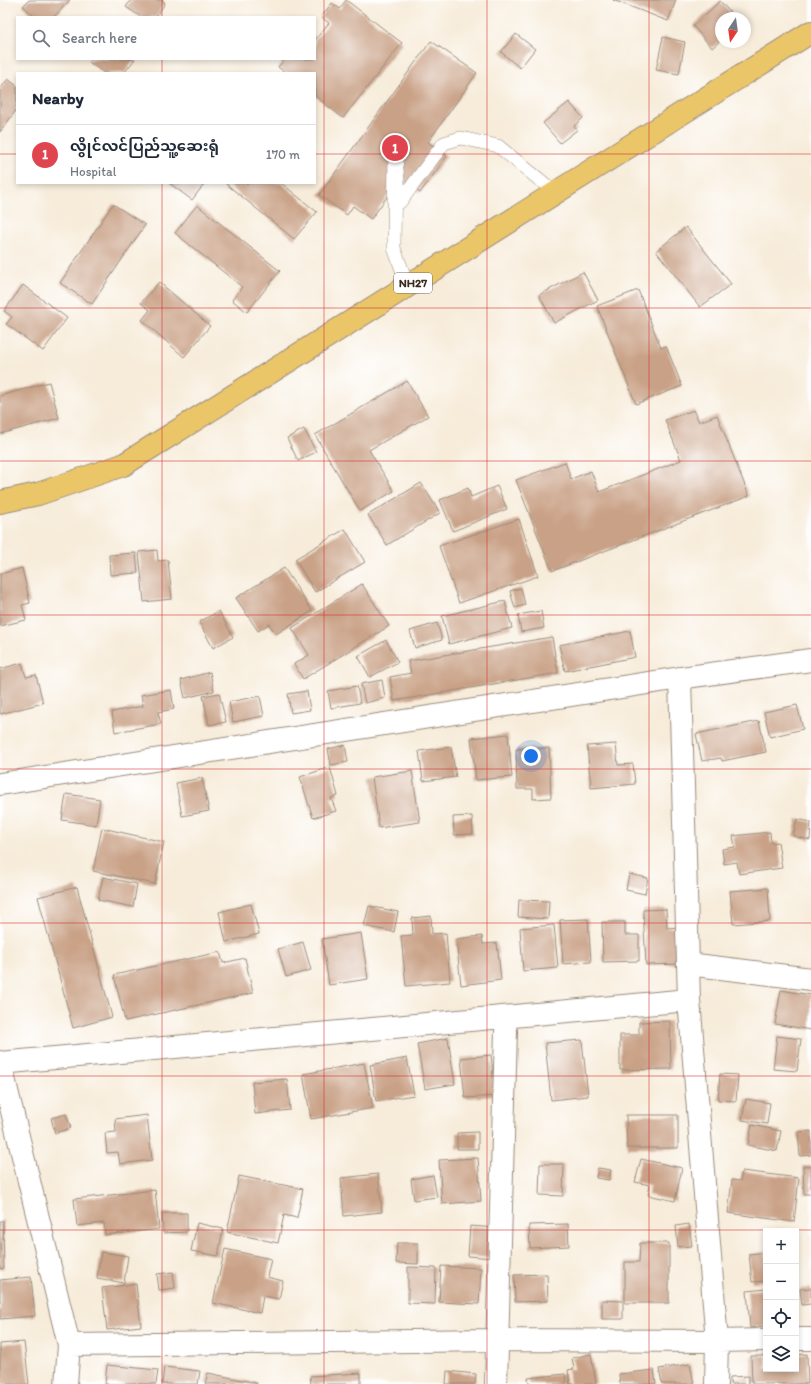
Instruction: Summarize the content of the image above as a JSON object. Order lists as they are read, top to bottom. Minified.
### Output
{"streets":{"highway":["NH27"]},"north":"bottom","page":{"search":"Search here","heading":"Nearby","list":[{"mark":"1","name":"လွိုင်လင်ပြည်သူ့ဆေးရုံ","note":"Hospital","value":"170 m"}],"pins":"1","map_buttons":["+","−"]}}
